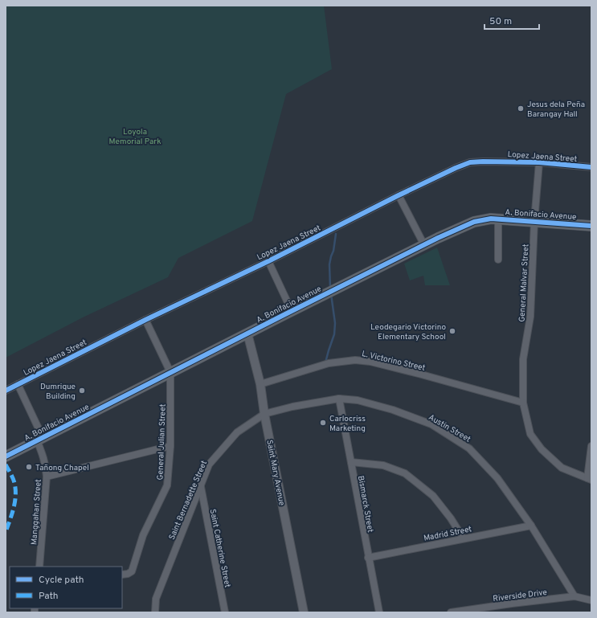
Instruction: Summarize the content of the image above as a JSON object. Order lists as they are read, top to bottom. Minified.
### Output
{"streets":{"main road":["A. Bonifacio Avenue"],"street":["Lopez Jaena Street","General Malvar Street","L. Victorino Street","Austin Street","General Julian Street","Saint Mary Avenue","Saint Bernadette Street","Bismarck Street","Manggahan Street","Madrid Street","Saint Catherine Street","Riverside Drive"]},"crossings":[["Lopez Jaena Street","General Malvar Street"],["Lopez Jaena Street","Manggahan Street"],["A. Bonifacio Avenue","General Malvar Street"],["A. Bonifacio Avenue","General Julian Street"],["A. Bonifacio Avenue","Saint Mary Avenue"],["A. Bonifacio Avenue","Manggahan Street"],["General Malvar Street","L. Victorino Street"],["L. Victorino Street","Saint Mary Avenue"],["Austin Street","Saint Mary Avenue"],["Austin Street","Saint Bernadette Street"],["Austin Street","Bismarck Street"],["Austin Street","Madrid Street"],["Austin Street","Riverside Drive"],["Saint Mary Avenue","Saint Bernadette Street"],["Saint Bernadette Street","Saint Catherine Street"],["Bismarck Street","Madrid Street"]],"parks":["Loyola Memorial Park"],"places":["Jesus dela Peña Barangay Hall","Leodegario Victorino Elementary School","Dumrique Building","Carlocriss Marketing","Tañong Chapel"],"legend":["Cycle path","Path"],"scale_bar":"50 m"}
